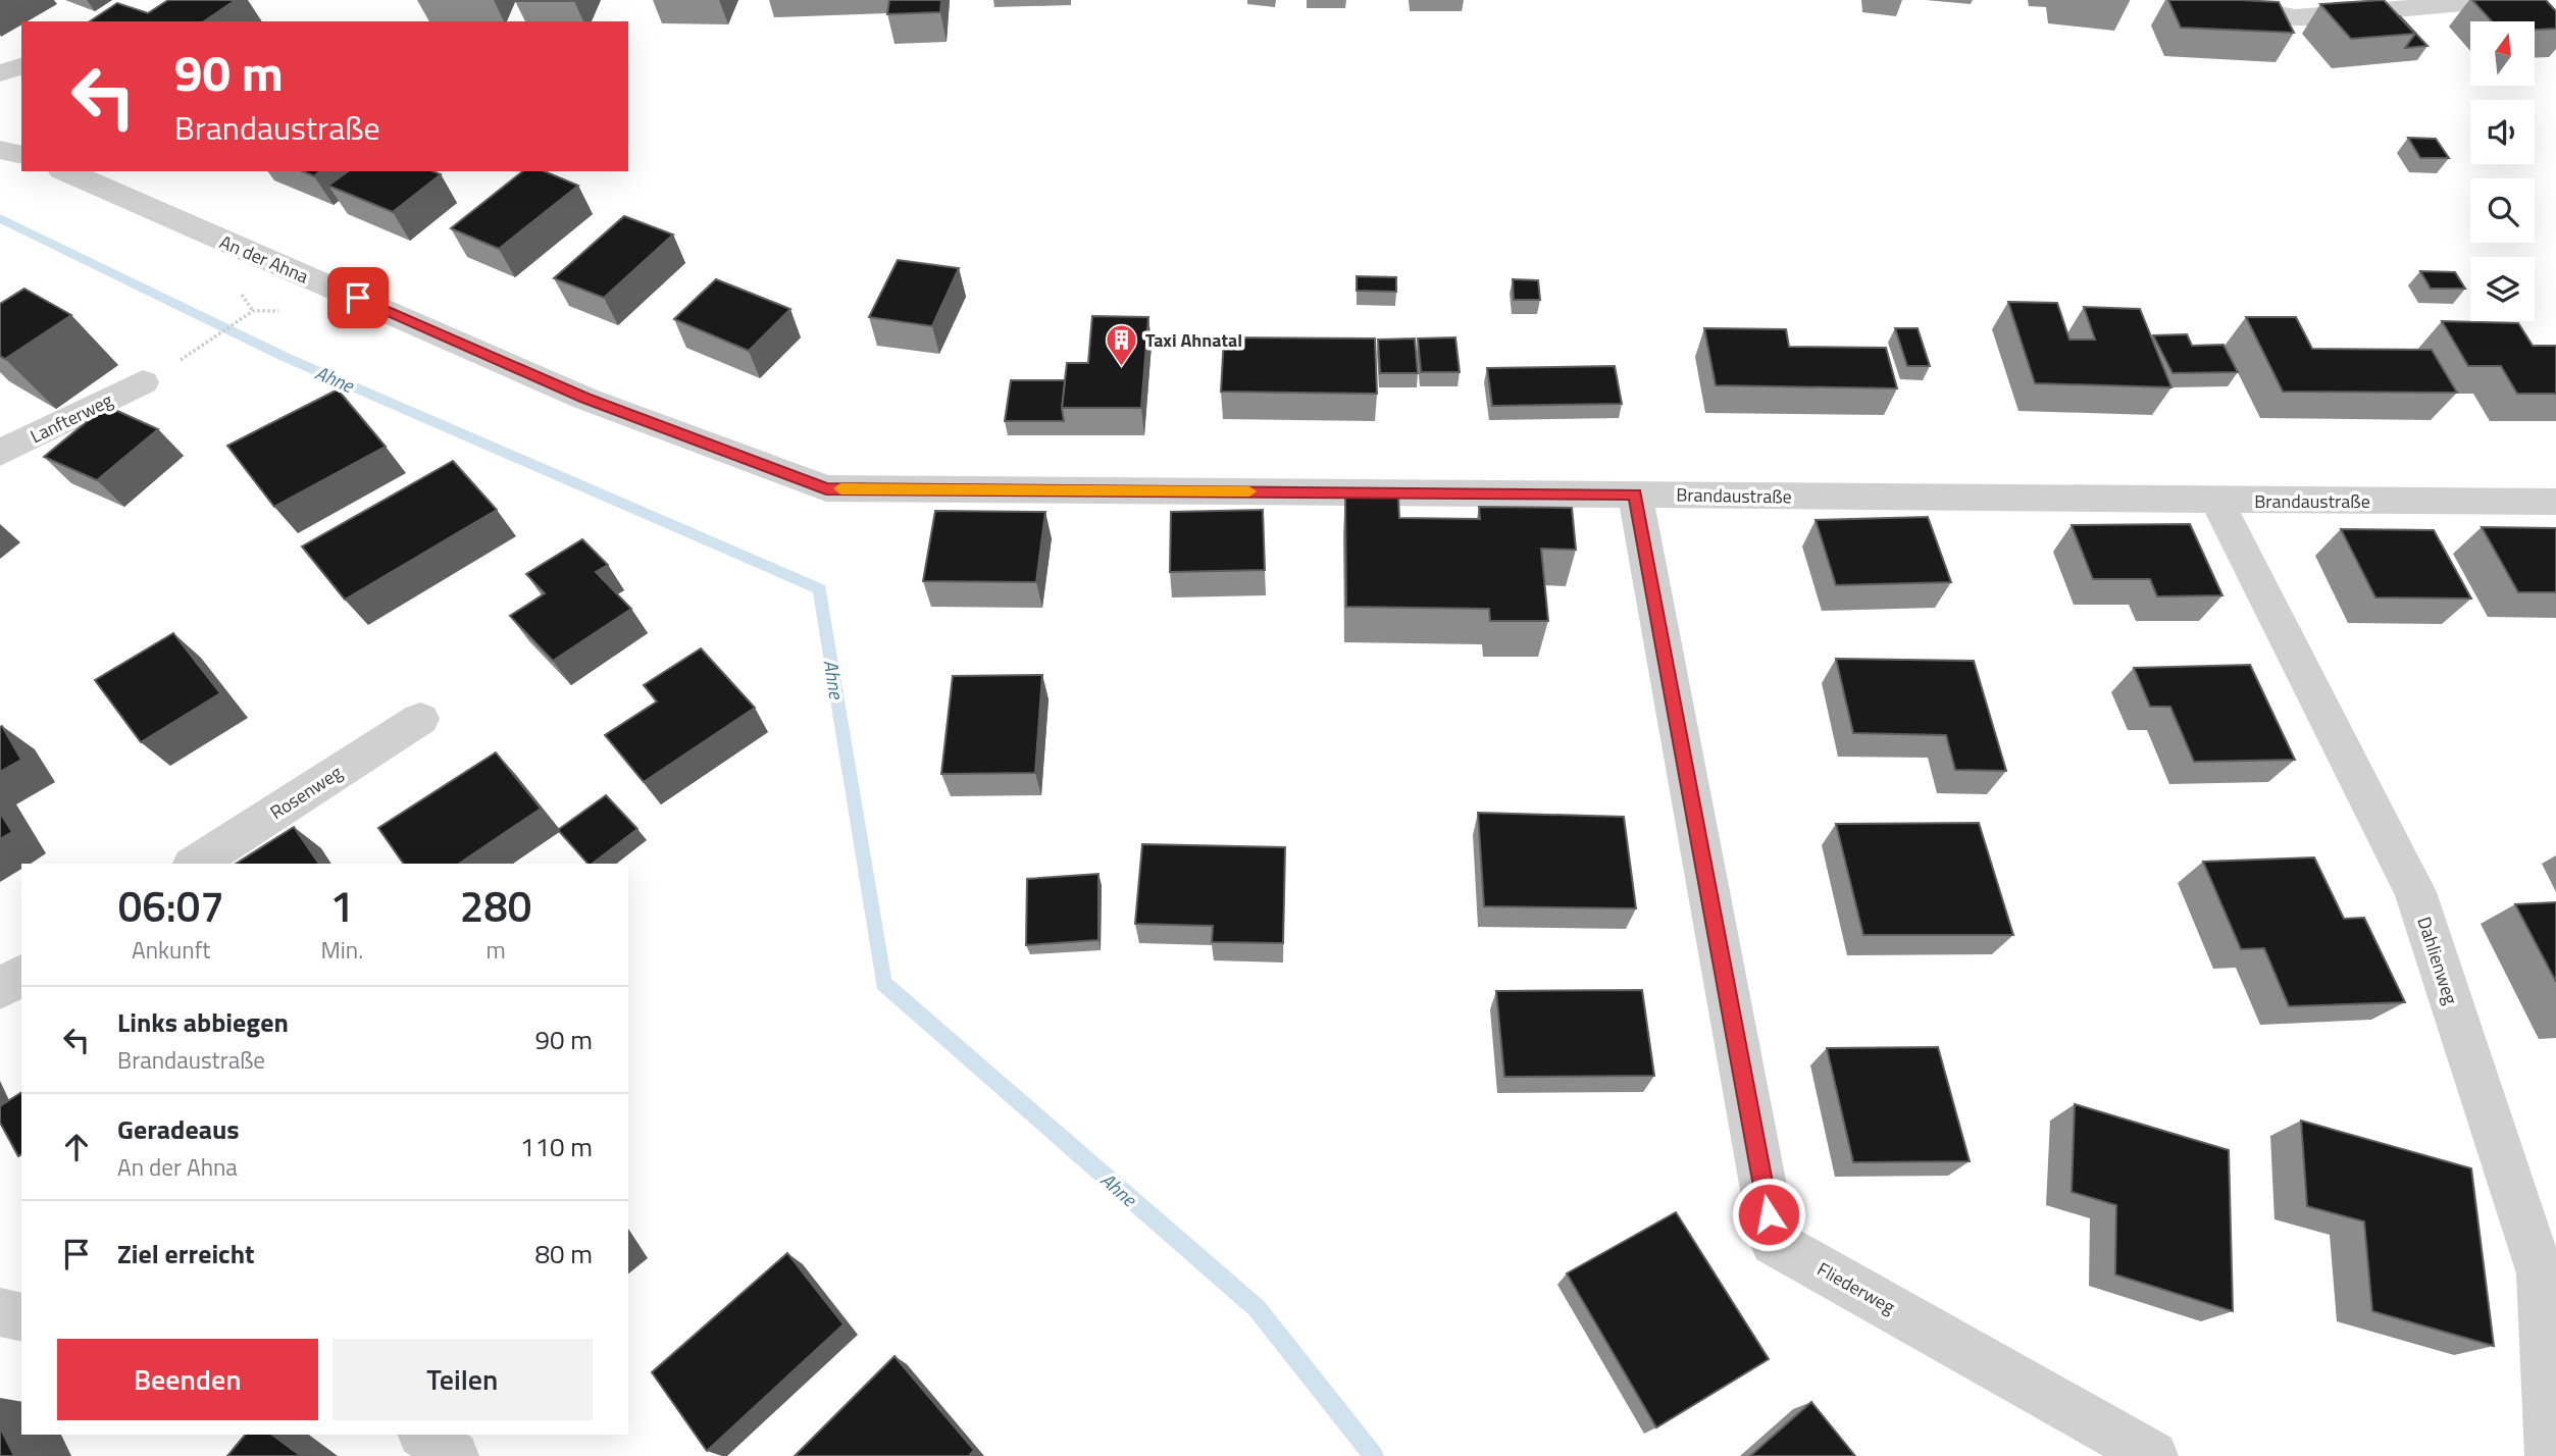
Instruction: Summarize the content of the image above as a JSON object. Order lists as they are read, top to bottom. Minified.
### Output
{"streets":{"street":["An der Ahna","Lanfterweg","Brandaustraße","Rosenweg","Dahlienweg","Fliederweg"]},"crossings":[["An der Ahna","Brandaustraße"],["Brandaustraße","Dahlienweg"],["Brandaustraße","Fliederweg"]],"water":["Ahne"],"places":{"building":["Taxi Ahnatal"]},"north":"top","page":{"turn":["90 m","Brandaustraße"],"eta":["06:07","Ankunft","1","Min.","280","m"],"list":[{"name":"Links abbiegen","note":"Brandaustraße","value":"90 m"},{"name":"Geradeaus","note":"An der Ahna","value":"110 m"},{"name":"Ziel erreicht","value":"80 m"}],"buttons":["Beenden","Teilen"]}}
